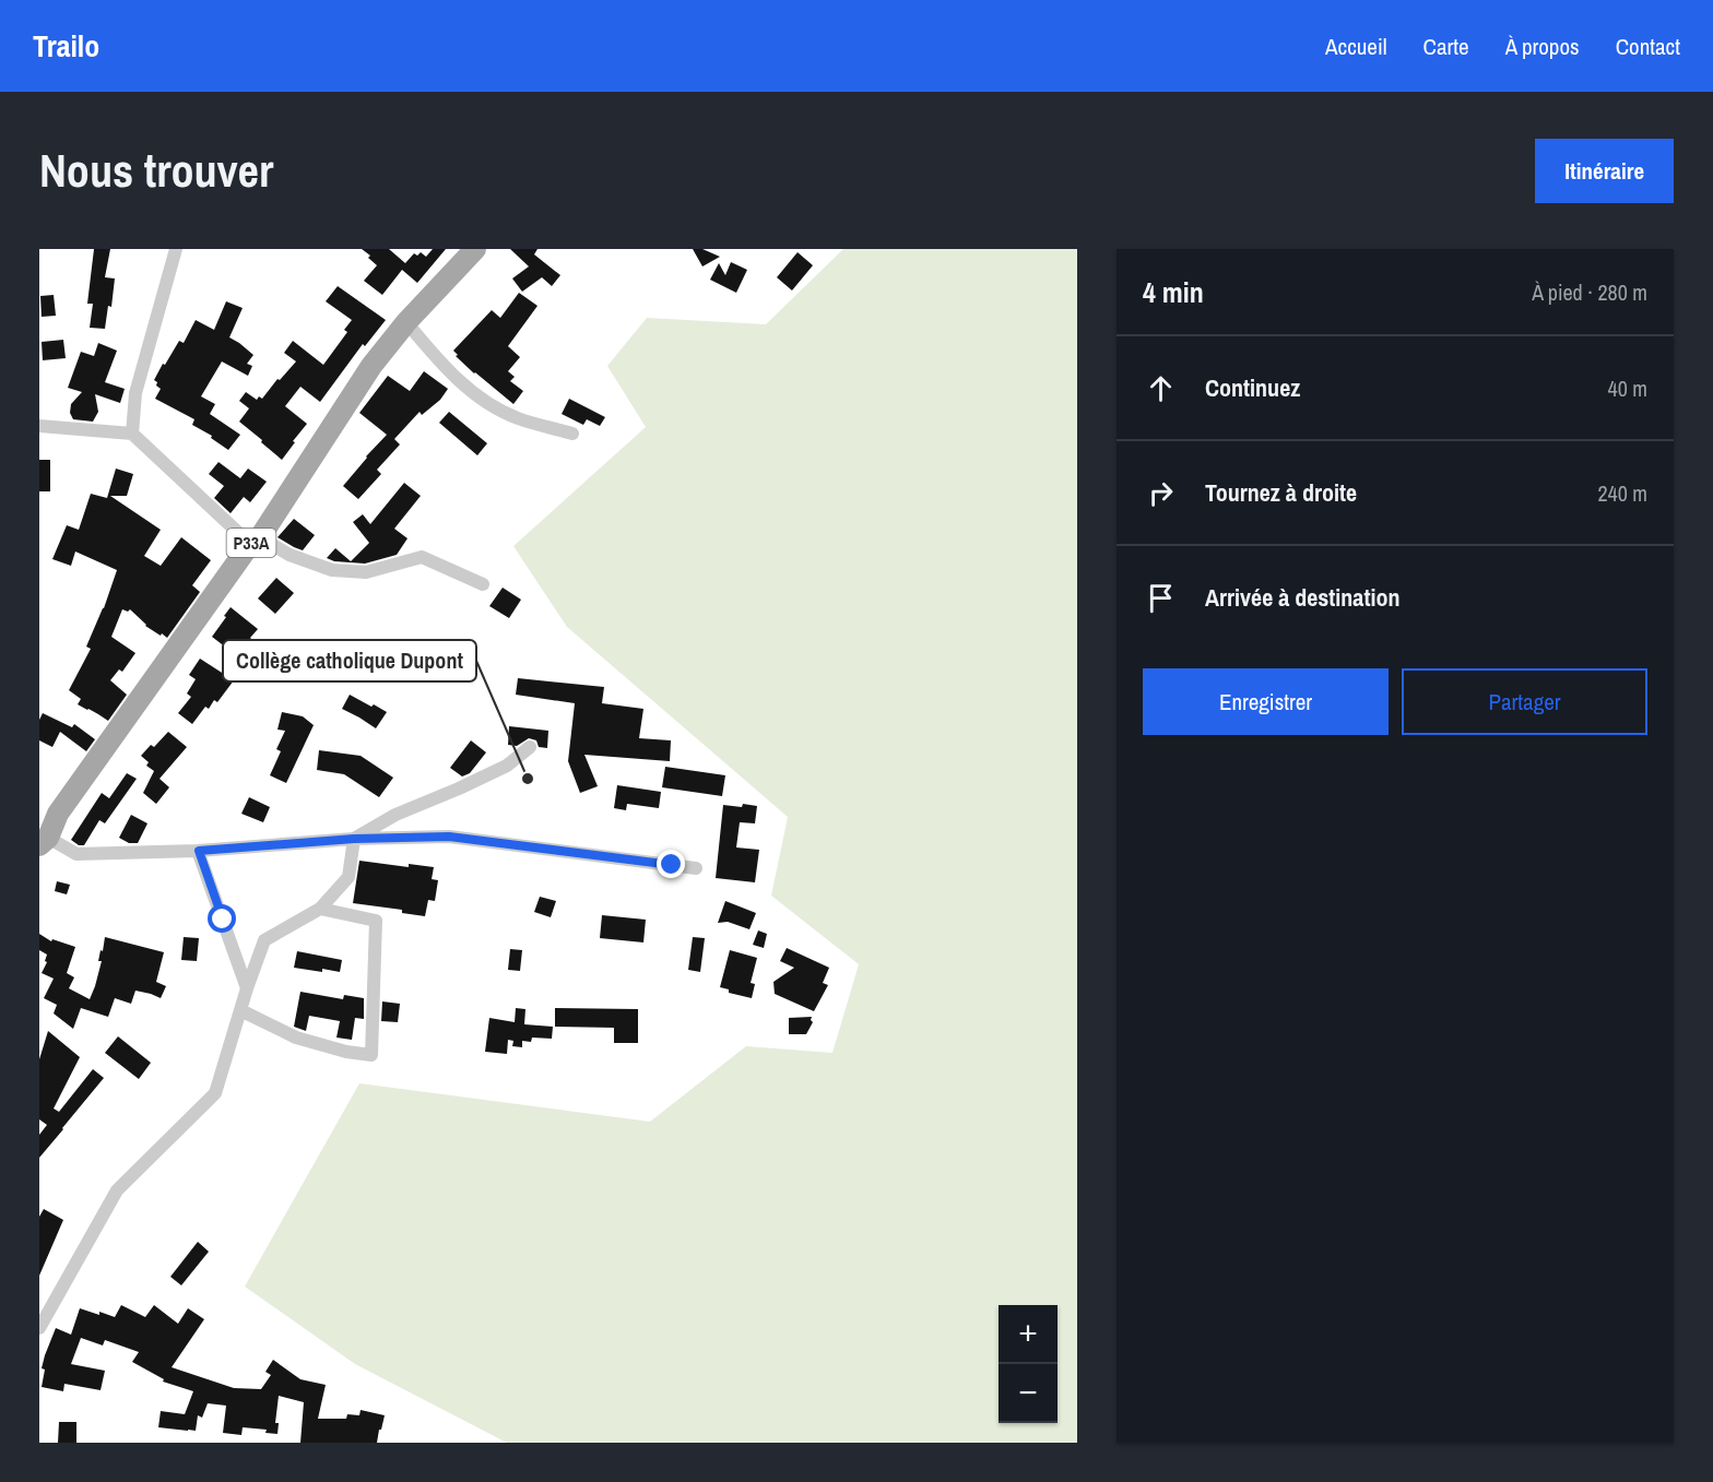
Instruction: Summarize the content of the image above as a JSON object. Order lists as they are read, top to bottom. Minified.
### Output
{"streets":{"main road":["P33A"]},"places":["Collège catholique Dupont"],"page":{"header":"Trailo","nav":["Accueil","Carte","À propos","Contact"],"buttons":["Itinéraire",["Enregistrer","Partager"]],"title":"Nous trouver","heading":["4 min","À pied · 280 m"],"list":[["Continuez","40 m"],["Tournez à droite","240 m"],"Arrivée à destination"],"map_buttons":["+","−"]}}
